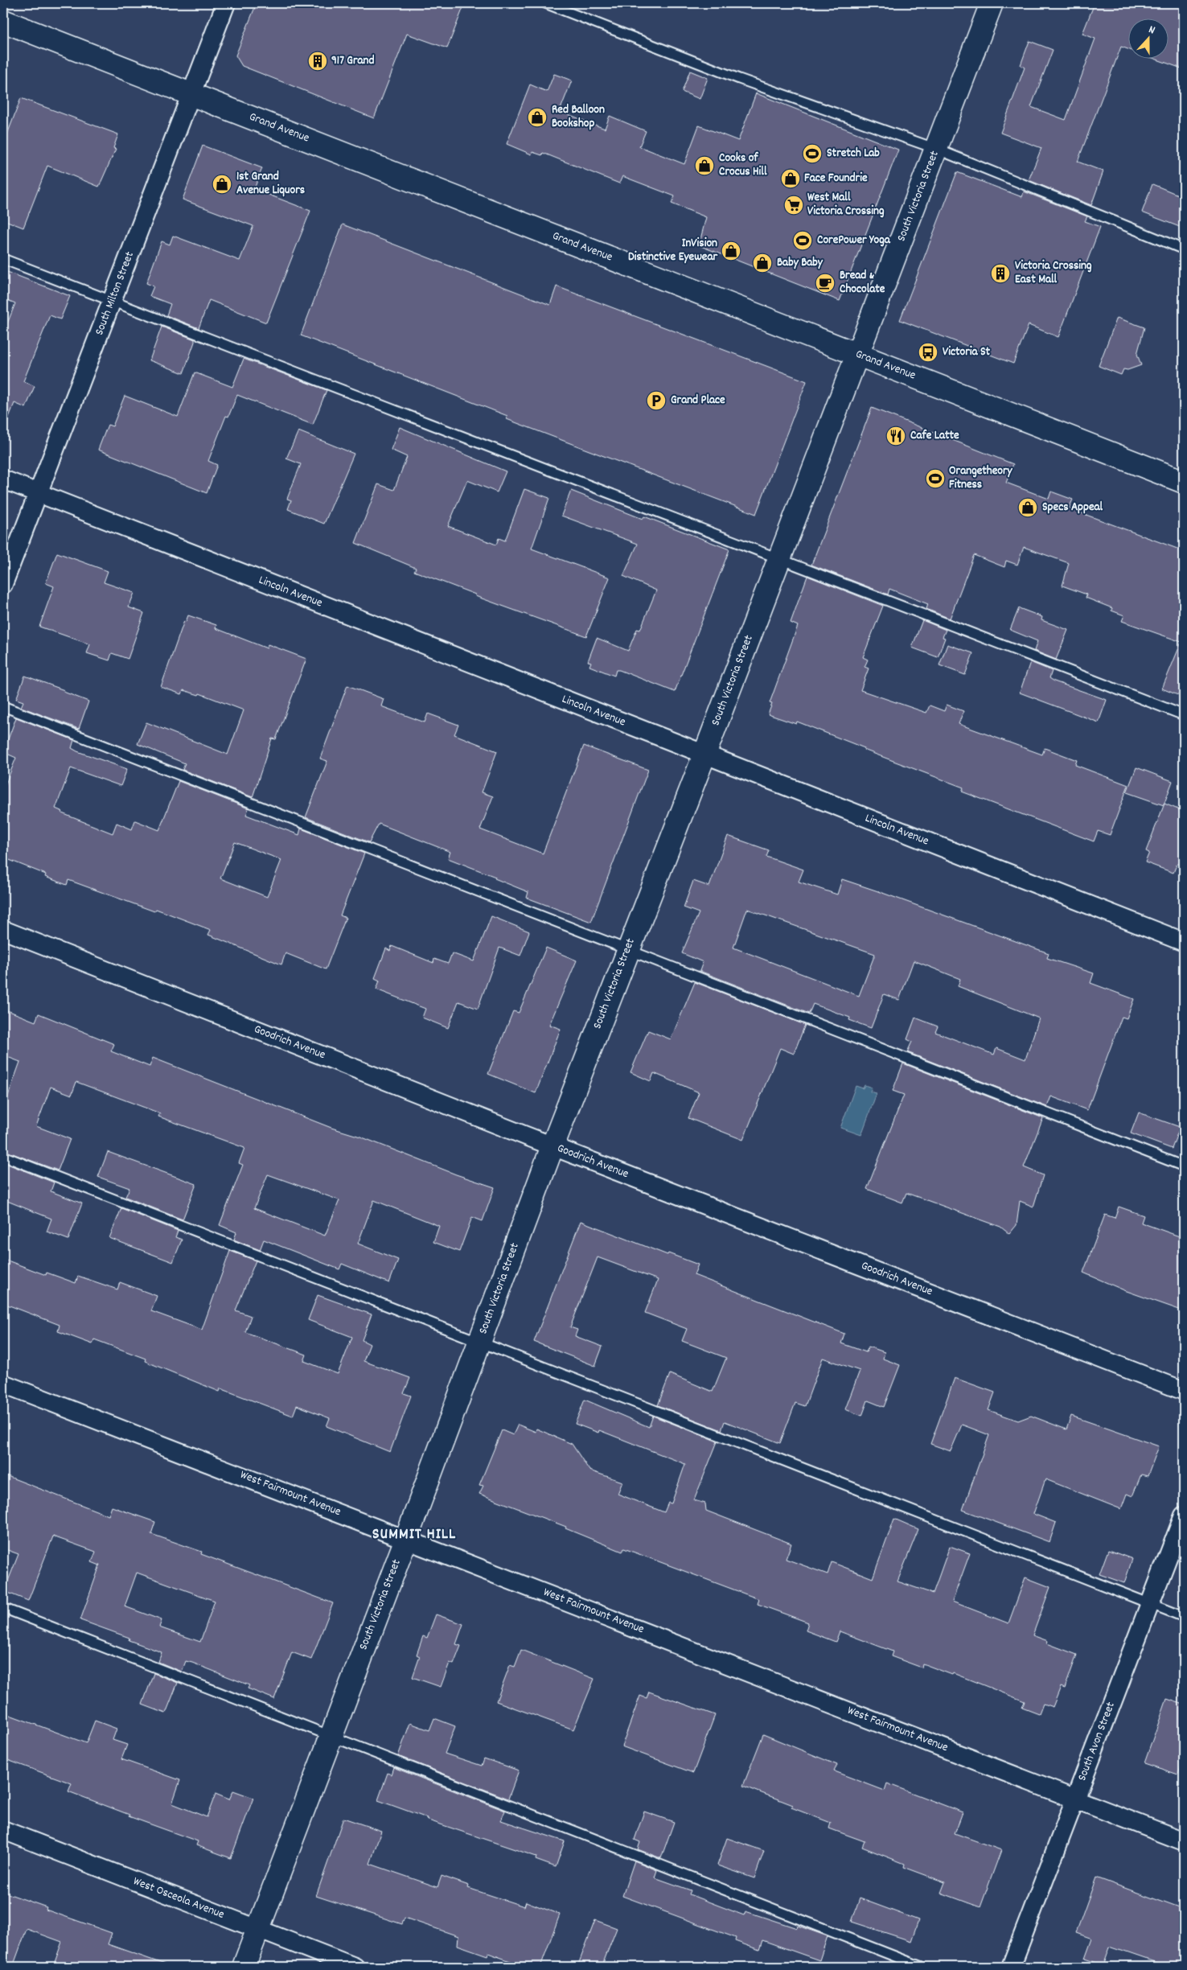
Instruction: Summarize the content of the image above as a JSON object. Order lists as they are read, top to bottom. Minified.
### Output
{"streets":{"street":["Grand Avenue","South Victoria Street","South Milton Street","Lincoln Avenue","Goodrich Avenue","West Fairmount Avenue","South Avon Street","West Osceola Avenue"]},"crossings":[["Grand Avenue","South Victoria Street"],["Grand Avenue","South Milton Street"],["South Victoria Street","Lincoln Avenue"],["South Victoria Street","Goodrich Avenue"],["South Victoria Street","West Fairmount Avenue"],["South Victoria Street","West Osceola Avenue"],["South Milton Street","Lincoln Avenue"],["West Fairmount Avenue","South Avon Street"]],"districts":["SUMMIT HILL"],"places":{"building":["917 Grand","Victoria Crossing East Mall"],"shop":["Red Balloon Bookshop","Cooks of Crocus Hill","Face Foundrie","1st Grand Avenue Liquors","InVision Distinctive Eyewear","Baby Baby","Specs Appeal"],"sports":["Stretch Lab","CorePower Yoga","Orangetheory Fitness"],"supermarket":["West Mall Victoria Crossing"],"cafe":["Bread & Chocolate"],"bus stop":["Victoria St"],"parking":["Grand Place"],"restaurant":["Cafe Latte"]},"north":"top"}
